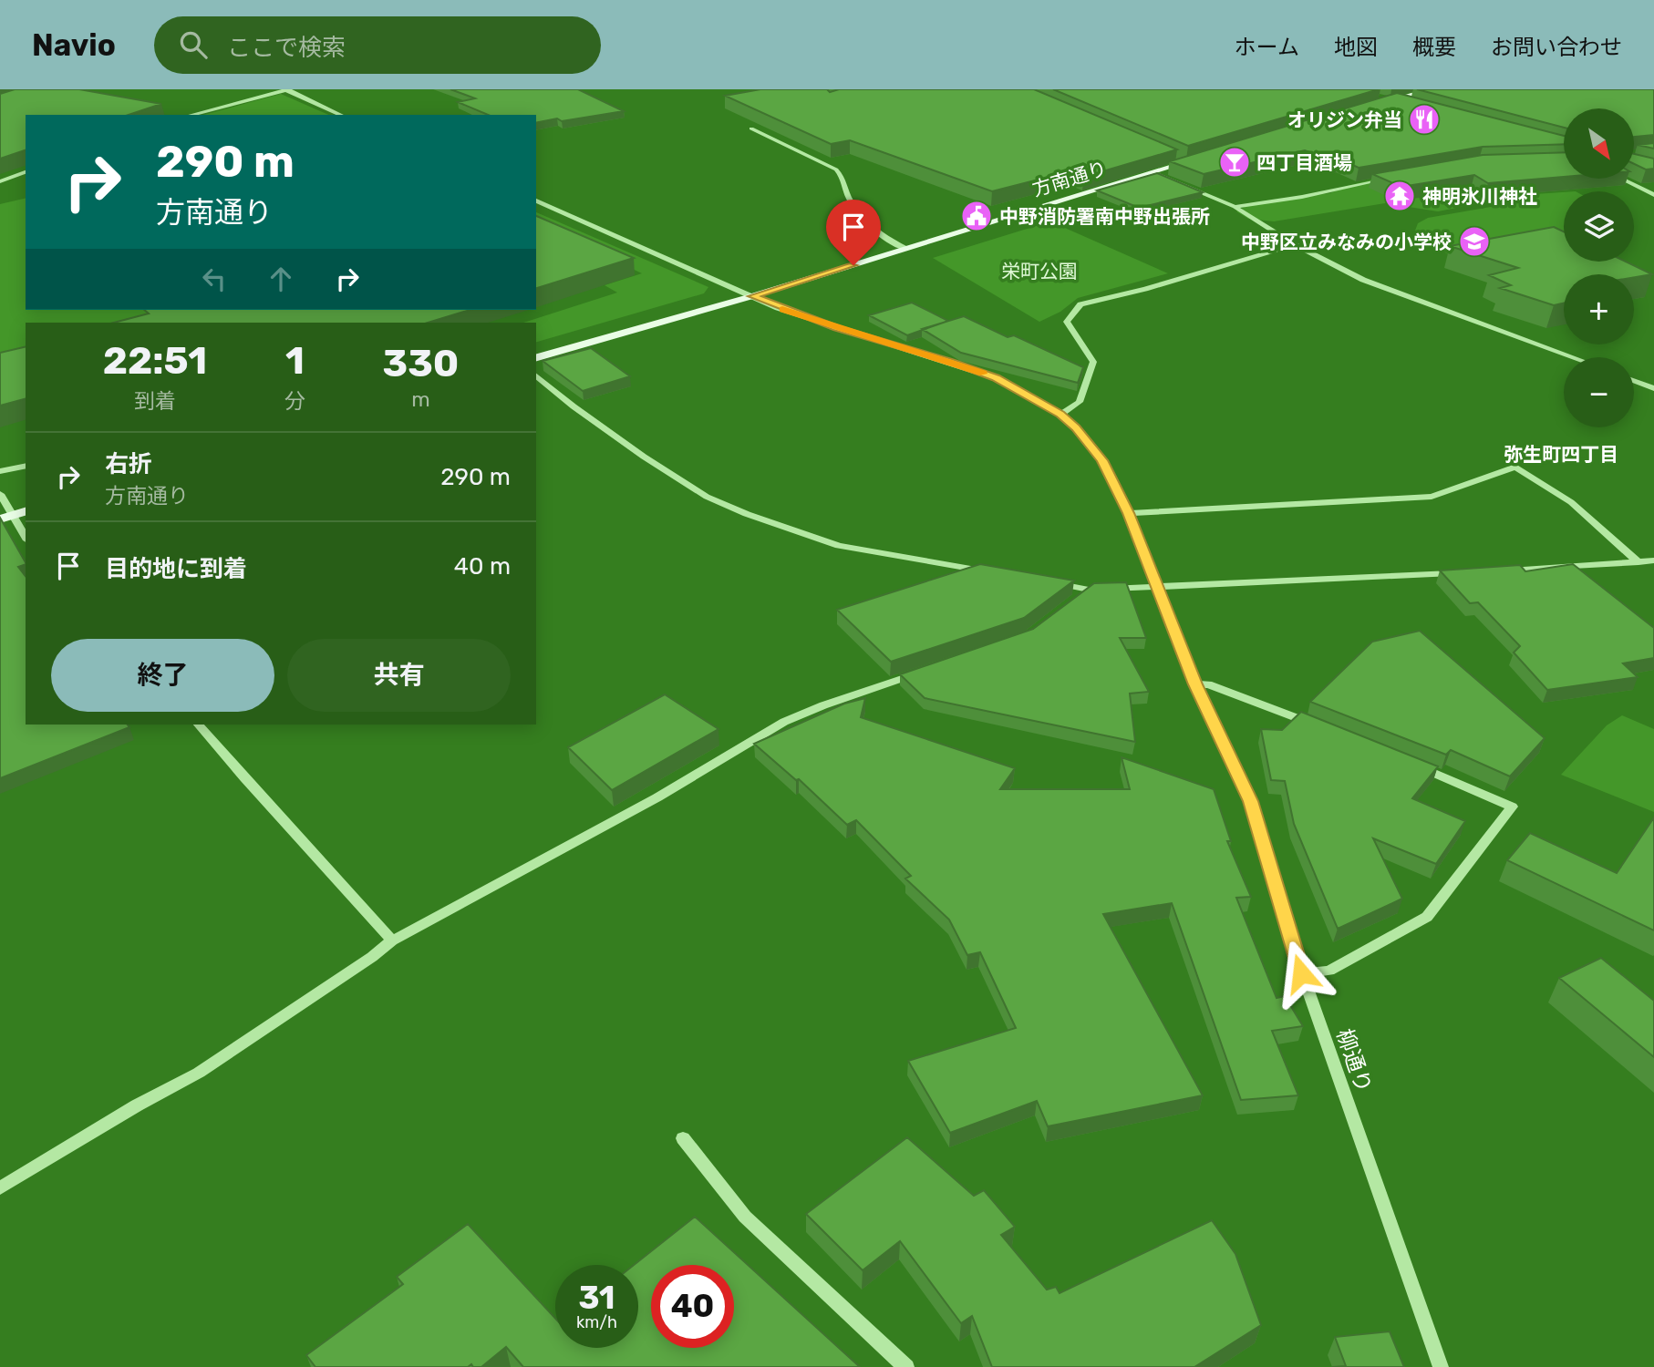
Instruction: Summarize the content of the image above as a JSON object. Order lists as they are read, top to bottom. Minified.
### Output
{"streets":{"main road":["方南通り"],"street":["柳通り"]},"crossings":[["方南通り","柳通り"]],"districts":["弥生町四丁目"],"parks":["栄町公園"],"places":{"restaurant":["オリジン弁当"],"bar":["四丁目酒場"],"temple":["神明氷川神社"],"public building":["中野消防署南中野出張所"],"school or university":["中野区立みなみの小学校"]},"north":"bottom right","page":{"header":"Navio","search":"ここで検索","nav":["ホーム","地図","概要","お問い合わせ"],"map_buttons":["+","−"],"turn":["290 m","方南通り"],"eta":["22:51","到着","1","分","330","m"],"list":[{"name":"右折","note":"方南通り","value":"290 m"},{"name":"目的地に到着","value":"40 m"}],"buttons":["終了","共有"],"speed":"31 km/h","limit":"40"}}
